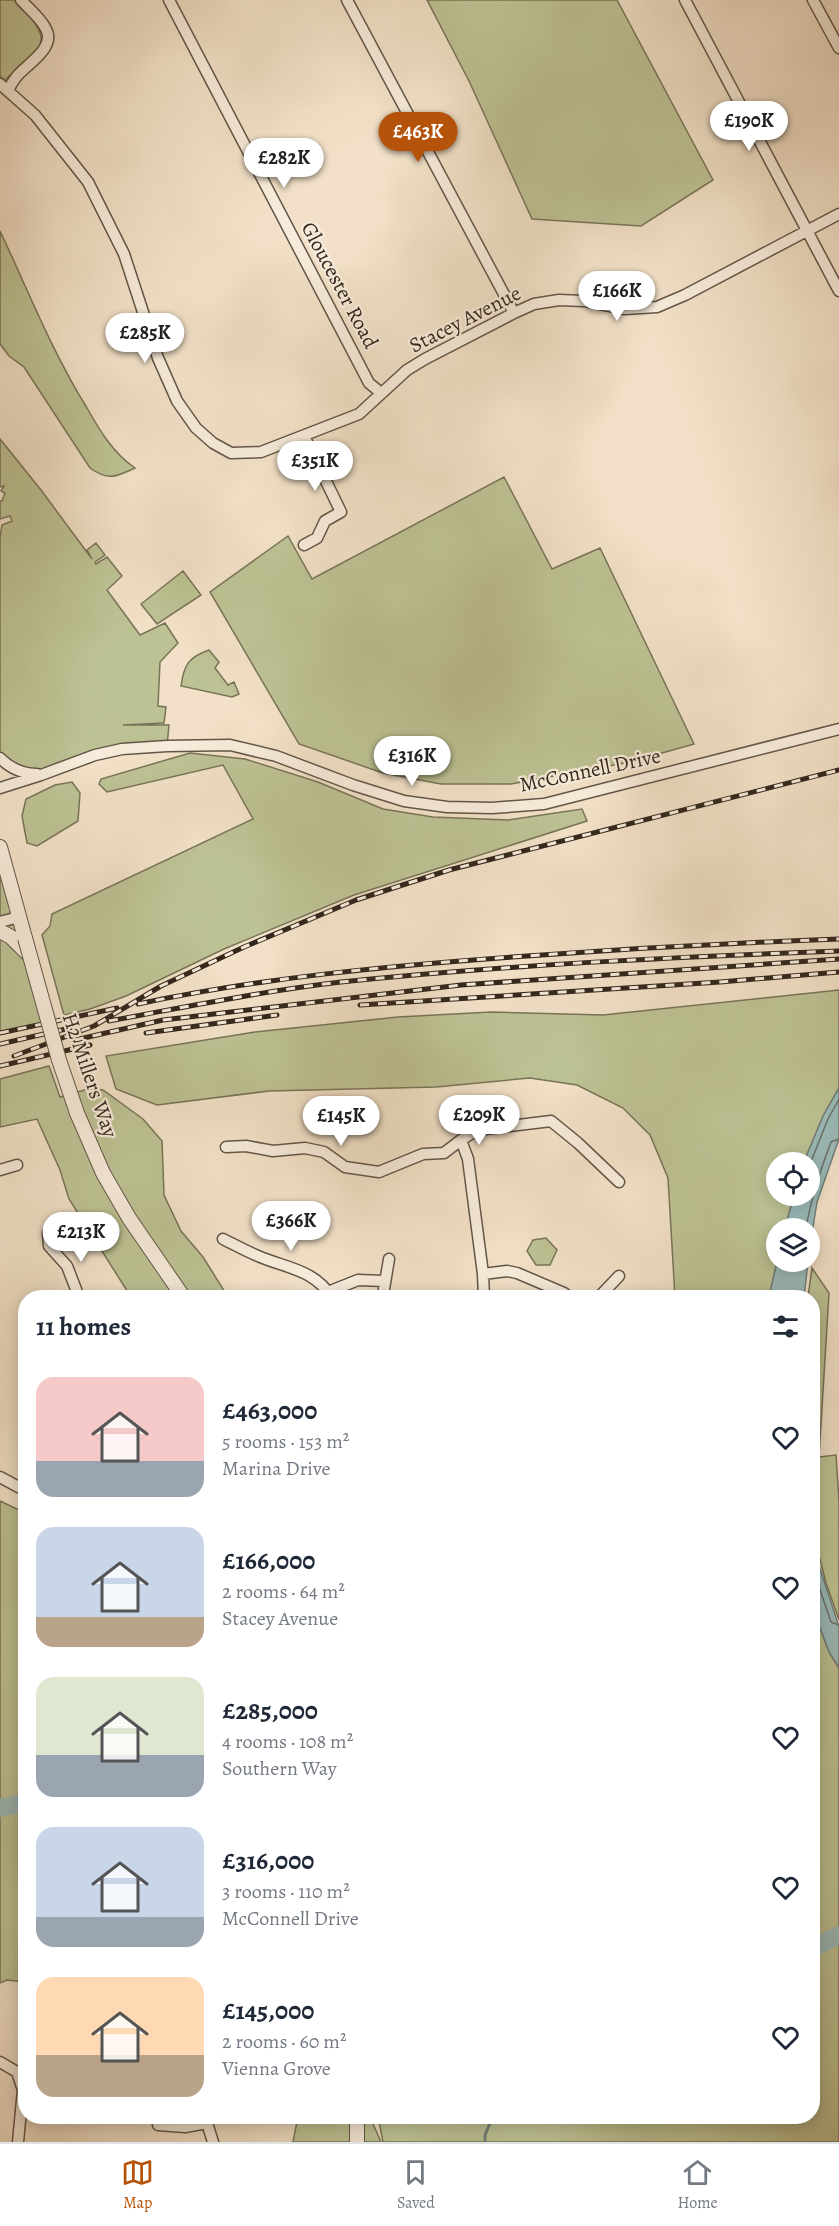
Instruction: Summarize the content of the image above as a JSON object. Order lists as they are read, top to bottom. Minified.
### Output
{"streets":{"street":["Gloucester Road","Stacey Avenue","McConnell Drive","H2 Millers Way"]},"crossings":[["Gloucester Road","Stacey Avenue"]],"page":{"price":["£190K","£463K","£282K","£166K","£285K","£351K","£316K","£209K","£145K","£366K","£213K"],"heading":"11 homes","list":[{"name":"£463,000","note":"5 rooms · 153 m² · Marina Drive"},{"name":"£166,000","note":"2 rooms · 64 m² · Stacey Avenue"},{"name":"£285,000","note":"4 rooms · 108 m² · Southern Way"},{"name":"£316,000","note":"3 rooms · 110 m² · McConnell Drive"},{"name":"£145,000","note":"2 rooms · 60 m² · Vienna Grove"}],"tabs":["Map","Saved","Home"]}}
